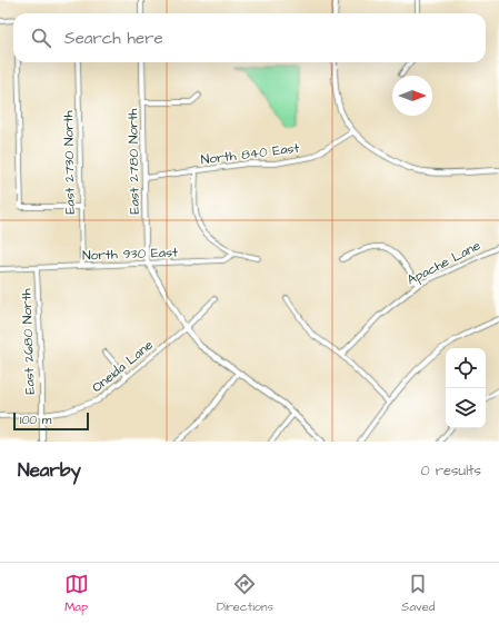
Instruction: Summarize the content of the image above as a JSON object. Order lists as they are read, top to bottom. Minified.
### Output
{"streets":{"street":["North 840 East","East 2780 North","East 2730 North","North 930 East","Apache Lane","East 2680 North","Oneida Lane"]},"crossings":[["North 840 East","East 2780 North"],["East 2780 North","North 930 East"],["East 2730 North","North 930 East"],["North 930 East","East 2680 North"],["East 2680 North","Oneida Lane"]],"scale_bar":"100 m","north":"right","page":{"search":"Search here","scale":"100 m","heading":["Nearby","0 results"],"nav":["Map","Directions","Saved"]}}
